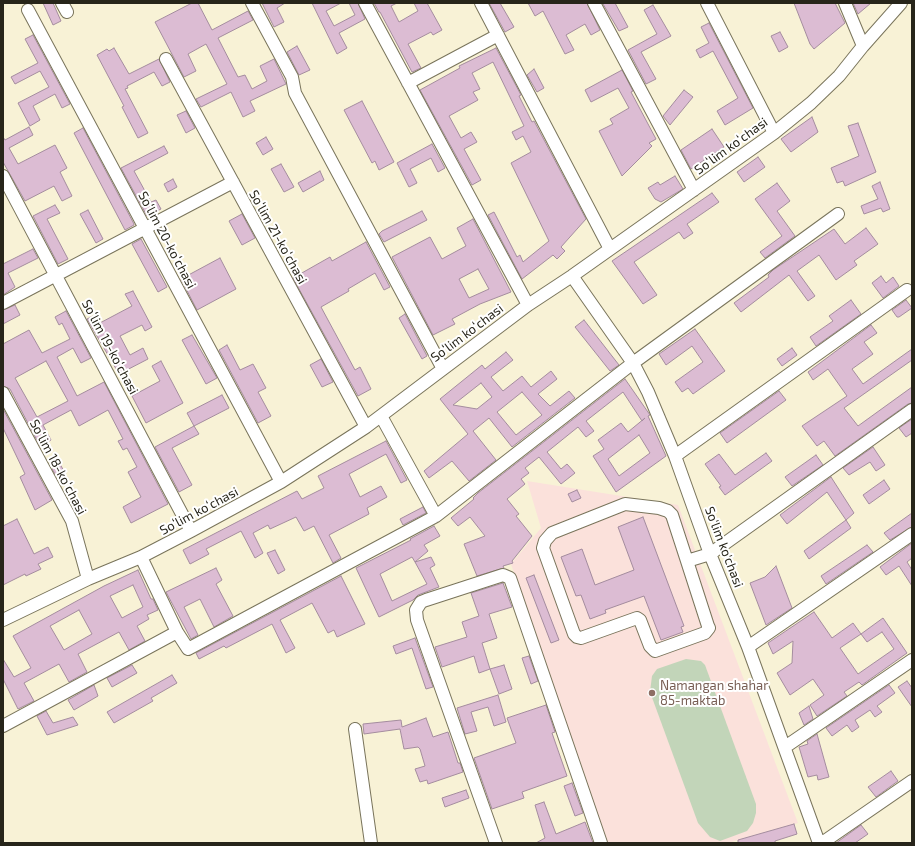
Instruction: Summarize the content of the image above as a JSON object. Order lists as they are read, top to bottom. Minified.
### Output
{"streets":{"street":["Soʻlim koʻchasi","Soʻlim 21-koʻchasi","Soʻlim 20-koʻchasi","Soʻlim 19-koʻchasi","Soʻlim 18-koʻchasi","So'lim ko'chasi"]},"crossings":[["Soʻlim koʻchasi","Soʻlim 21-koʻchasi"],["Soʻlim koʻchasi","Soʻlim 20-koʻchasi"],["Soʻlim koʻchasi","Soʻlim 19-koʻchasi"],["Soʻlim koʻchasi","Soʻlim 18-koʻchasi"],["Soʻlim koʻchasi","So'lim ko'chasi"]],"places":["Namangan shahar 85-maktab"]}
